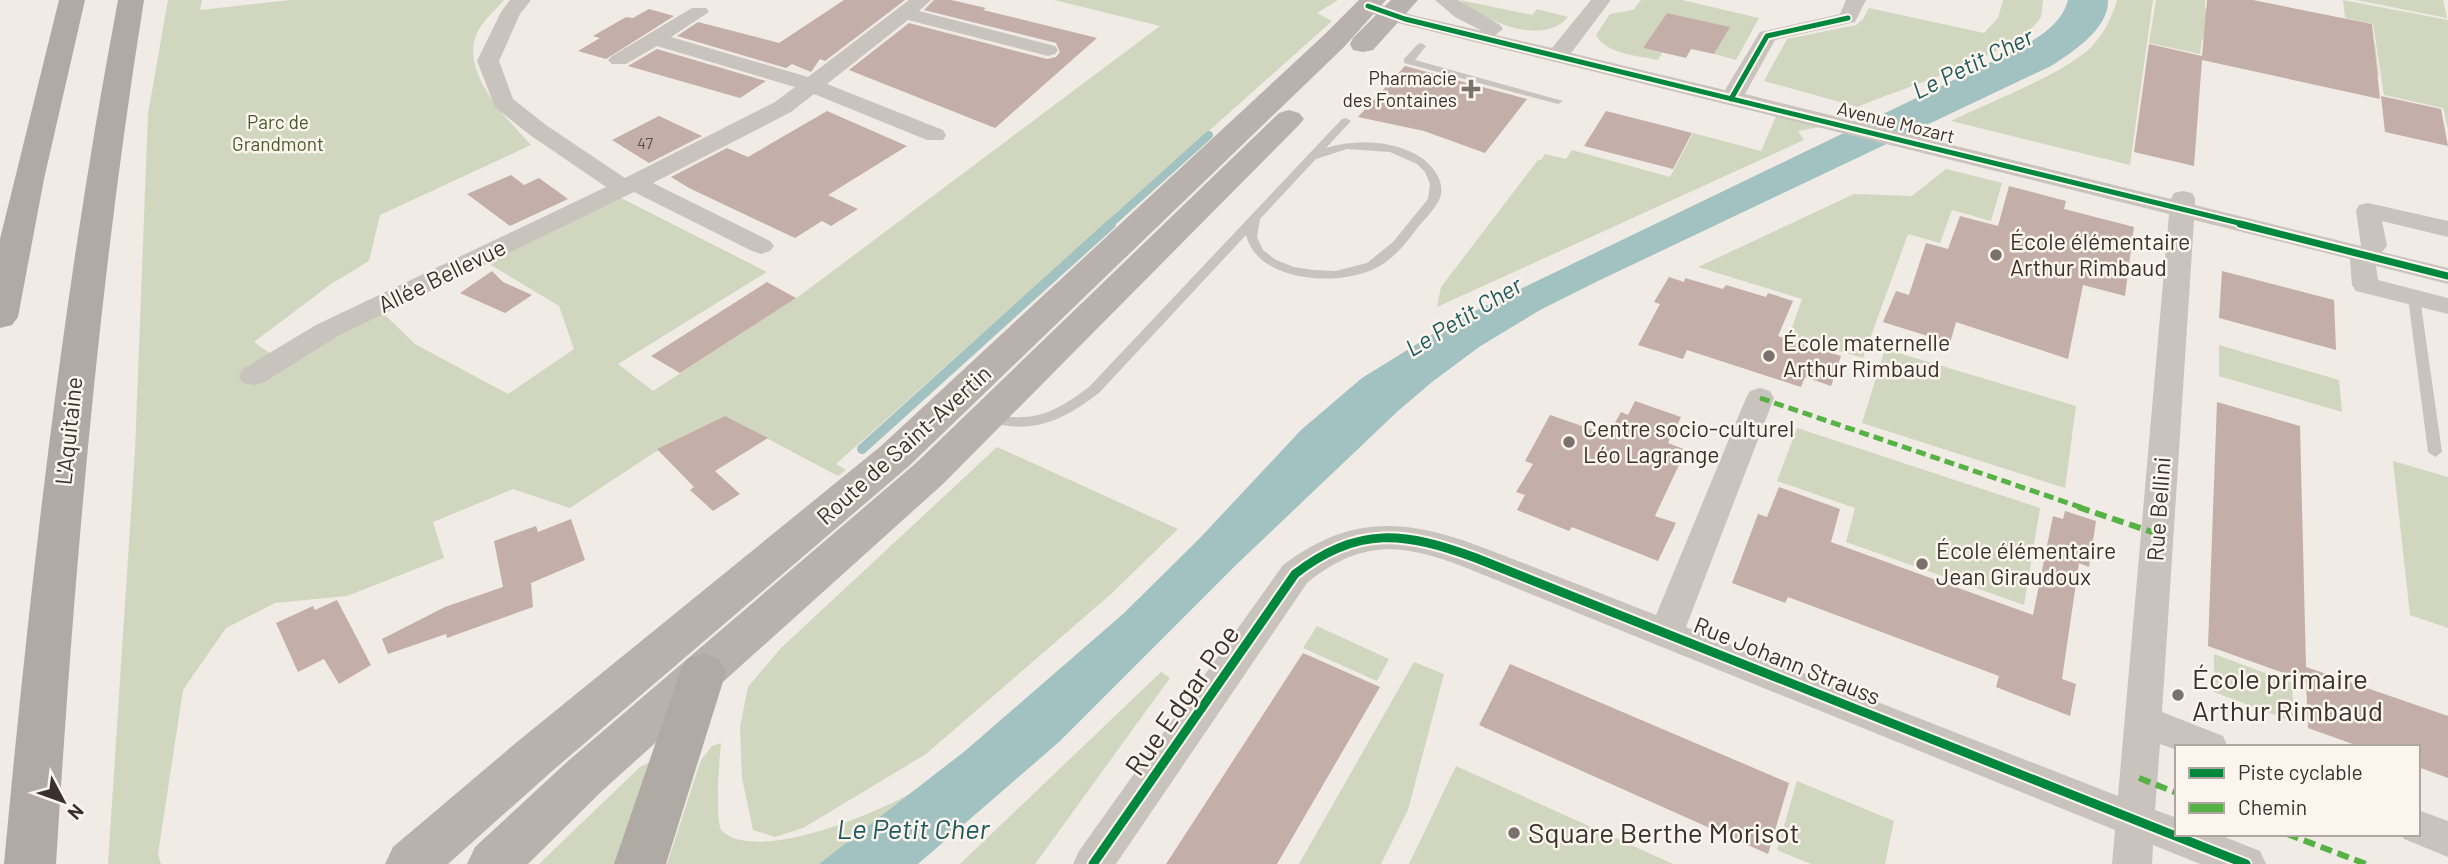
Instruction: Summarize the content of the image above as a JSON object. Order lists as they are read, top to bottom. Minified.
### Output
{"streets":{"highway":["L'Aquitaine"],"main road":["Route de Saint-Avertin"],"street":["Avenue Mozart","Allée Bellevue","Rue Bellini","Rue Johann Strauss","Rue Edgar Poe"]},"crossings":[["Avenue Mozart","Route de Saint-Avertin"],["Avenue Mozart","Rue Bellini"],["Rue Bellini","Rue Johann Strauss"],["Rue Johann Strauss","Rue Edgar Poe"]],"water":["Le Petit Cher"],"parks":["Parc de Grandmont"],"places":{"health":["Pharmacie des Fontaines"],"other":["École élémentaire Arthur Rimbaud","École maternelle Arthur Rimbaud","Centre socio-culturel Léo Lagrange","École élémentaire Jean Giraudoux","École primaire Arthur Rimbaud","Square Berthe Morisot"]},"house_numbers":["47"],"legend":["Piste cyclable","Chemin"],"north":"bottom right"}
